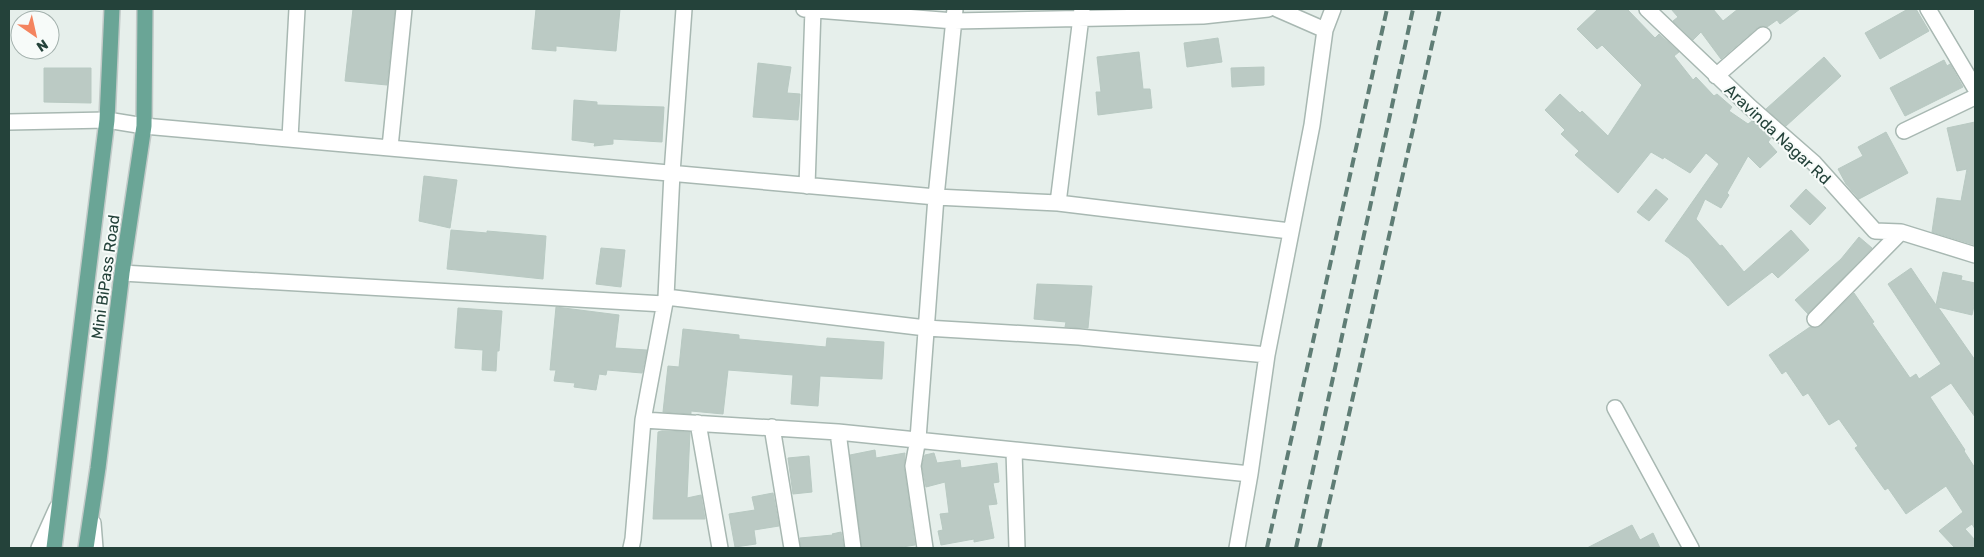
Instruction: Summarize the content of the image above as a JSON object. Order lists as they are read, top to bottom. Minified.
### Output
{"streets":{"main road":["Mini BiPass Road"],"street":["Aravinda Nagar Rd"]},"north":"bottom right"}
